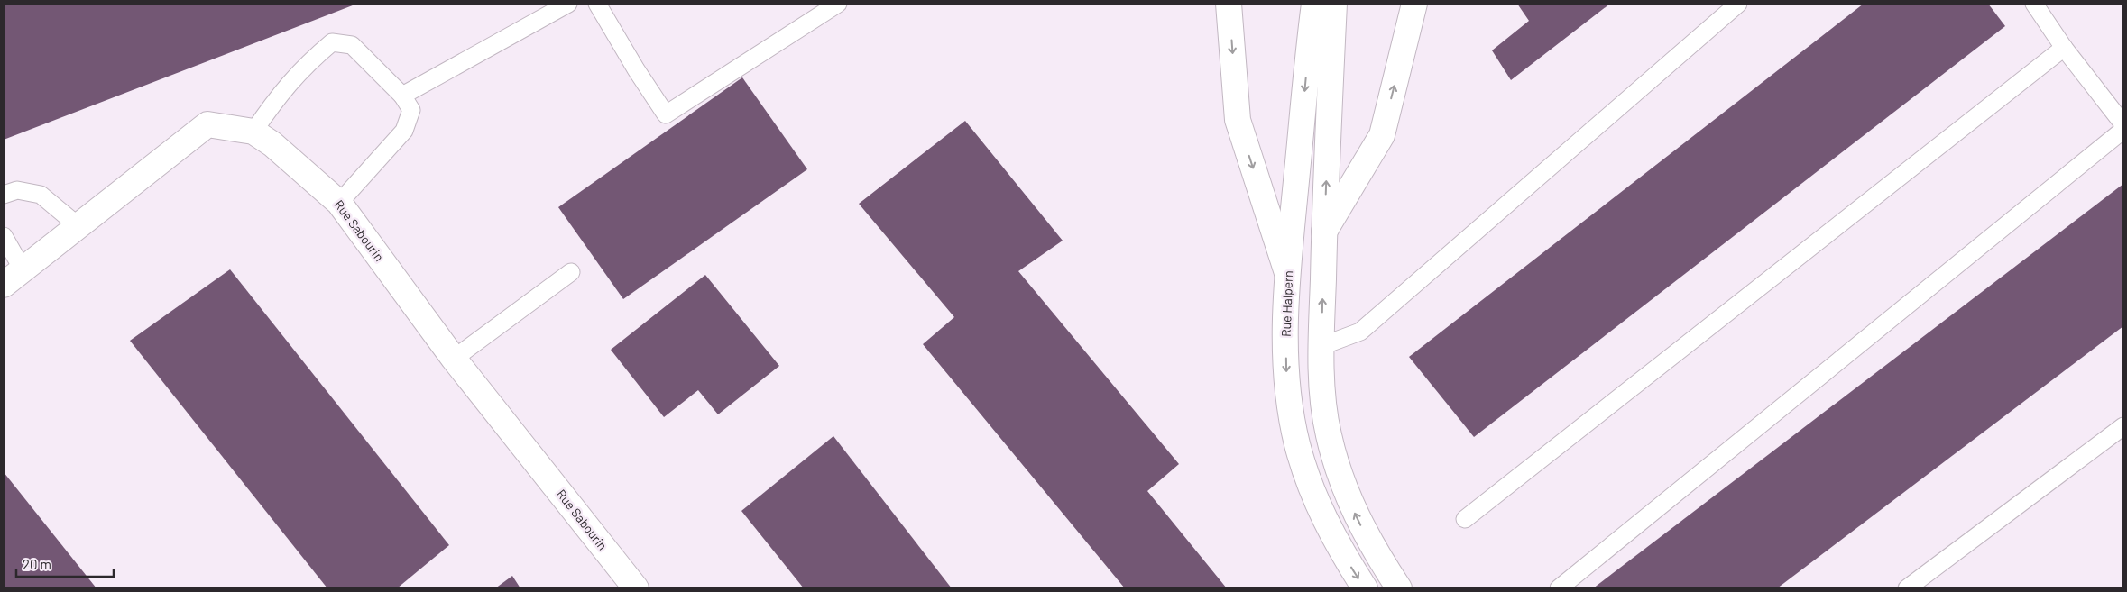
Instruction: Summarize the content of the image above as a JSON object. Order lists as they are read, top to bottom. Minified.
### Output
{"streets":{"street":["Rue Sabourin","Rue Halpern"]},"scale_bar":"20 m"}
